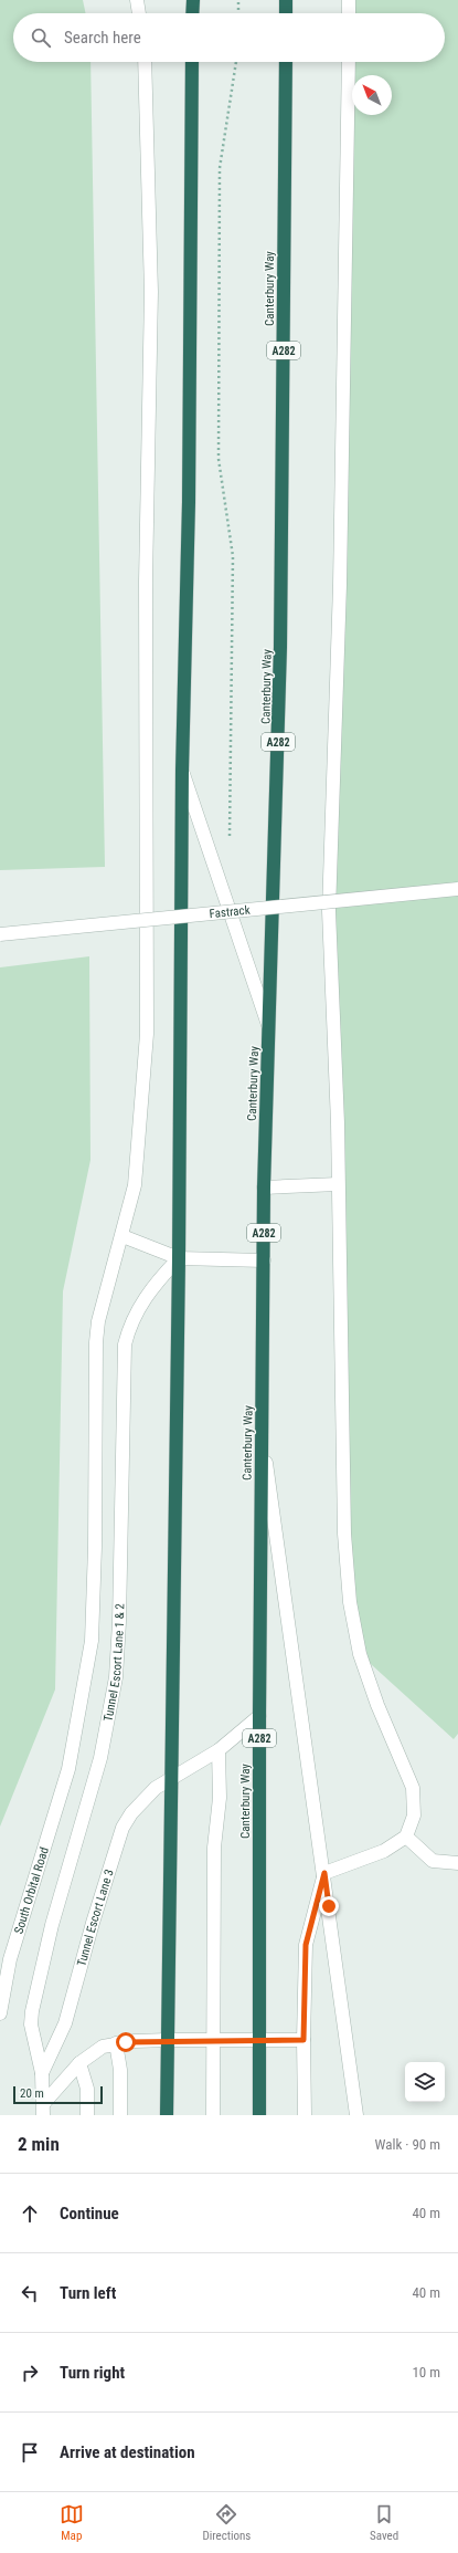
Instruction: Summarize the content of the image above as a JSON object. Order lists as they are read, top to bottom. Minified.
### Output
{"streets":{"highway":["Canterbury Way","A282"],"lane":["Fastrack","Tunnel Escort Lane 1 & 2","South Orbital Road","Tunnel Escort Lane 3"]},"crossings":[["Canterbury Way","Tunnel Escort Lane 3"],["Tunnel Escort Lane 1 & 2","Tunnel Escort Lane 3"]],"scale_bar":"20 m","north":"top left","page":{"search":"Search here","scale":"20 m","heading":["2 min","Walk · 90 m"],"list":[["Continue","40 m"],["Turn left","40 m"],["Turn right","10 m"],"Arrive at destination"],"nav":["Map","Directions","Saved"]}}
